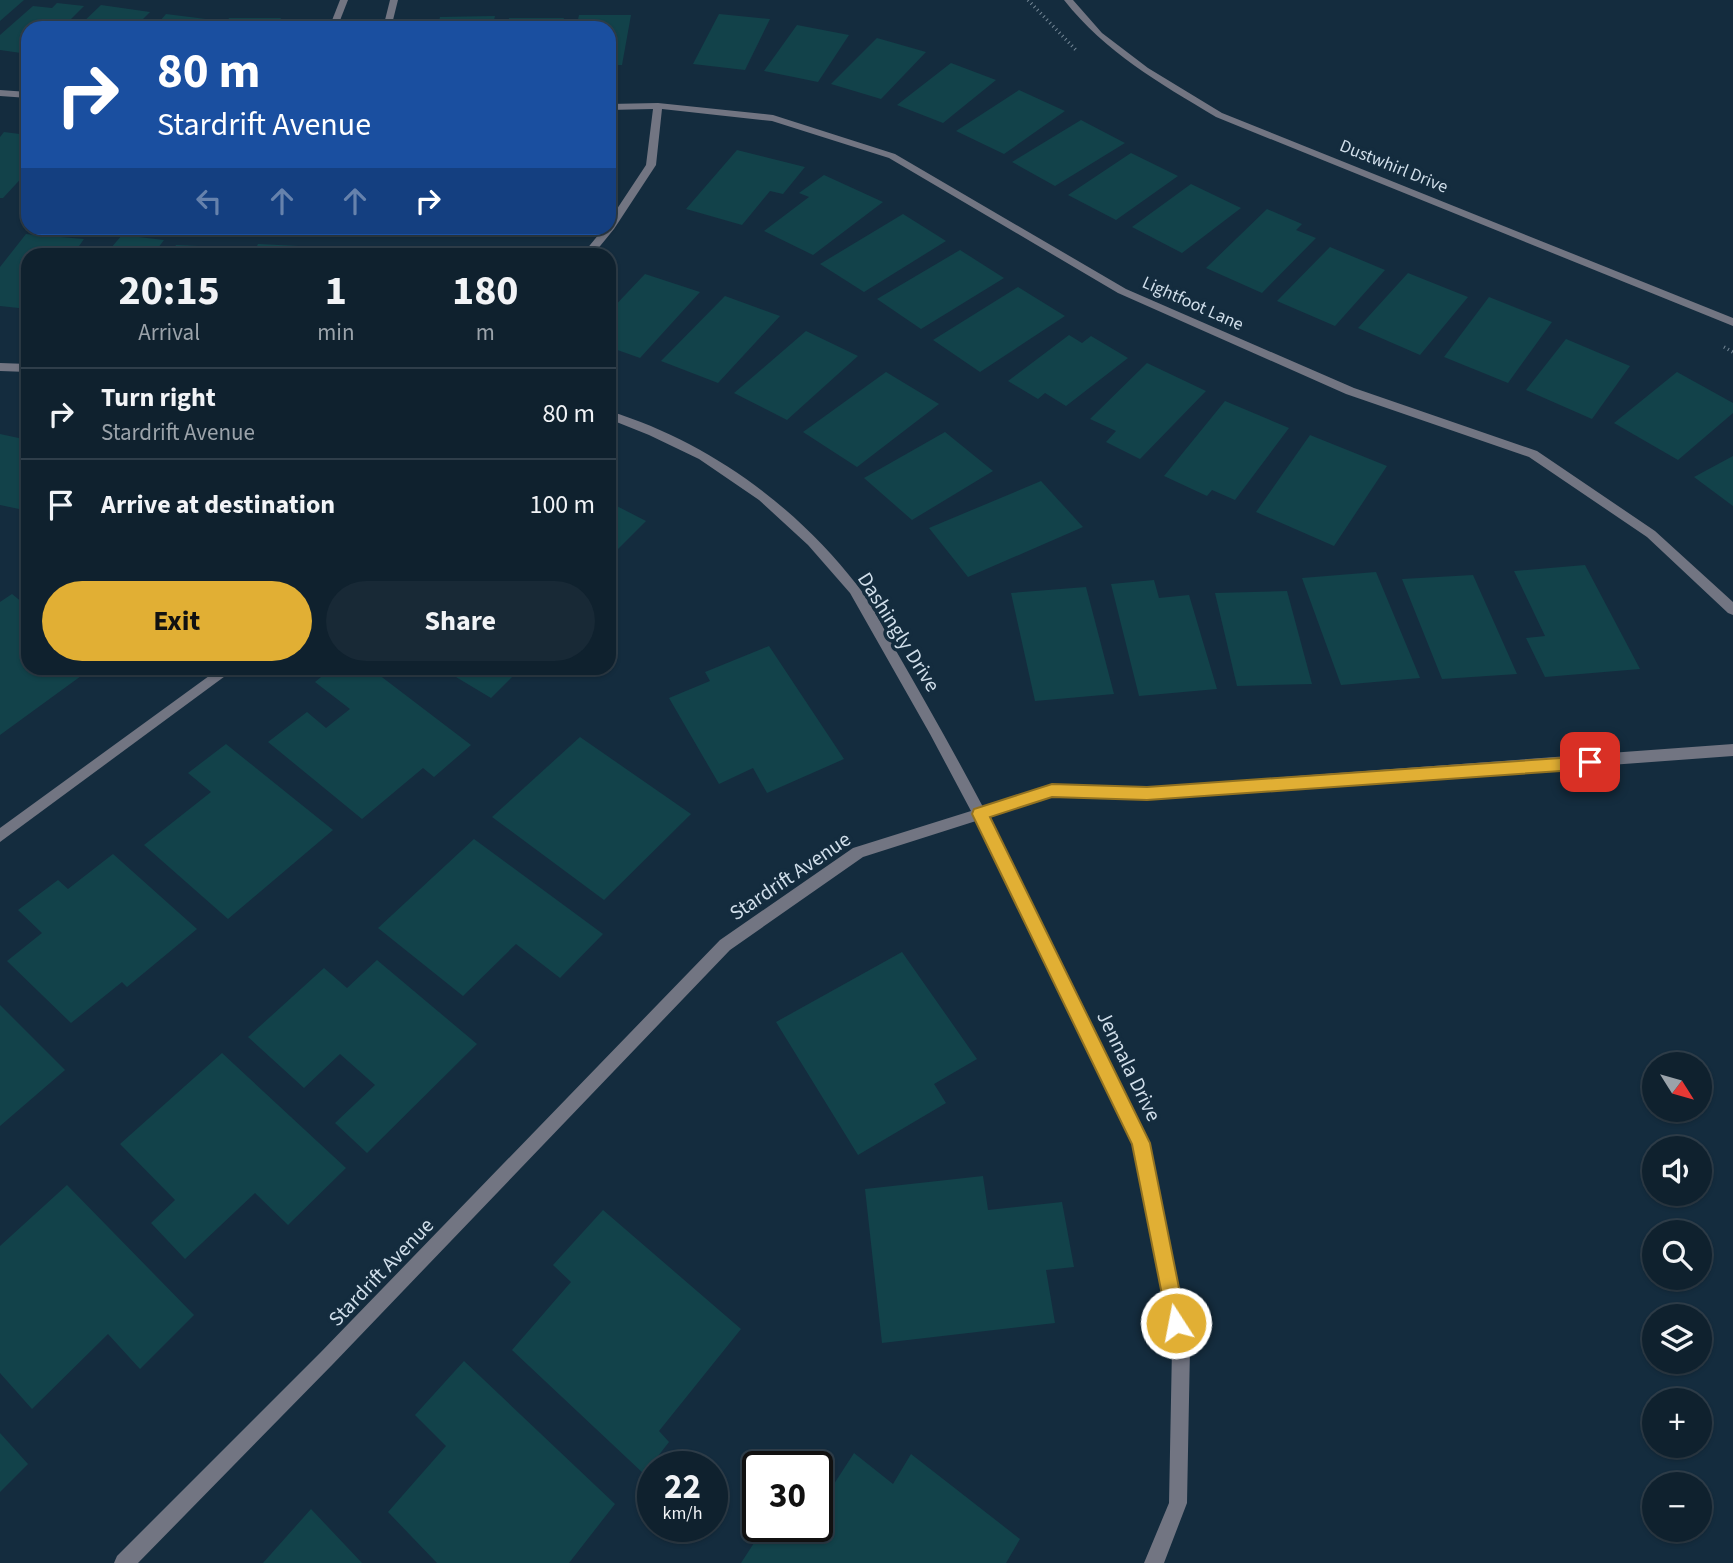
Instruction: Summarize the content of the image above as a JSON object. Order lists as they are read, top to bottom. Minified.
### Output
{"streets":{"street":["Dustwhirl Drive","Lightfoot Lane","Dashingly Drive","Stardrift Avenue","Jennala Drive"]},"crossings":[["Dashingly Drive","Stardrift Avenue"],["Dashingly Drive","Jennala Drive"],["Stardrift Avenue","Jennala Drive"]],"north":"bottom right","page":{"turn":["80 m","Stardrift Avenue"],"eta":["20:15","Arrival","1","min","180","m"],"list":[{"name":"Turn right","note":"Stardrift Avenue","value":"80 m"},{"name":"Arrive at destination","value":"100 m"}],"buttons":["Exit","Share"],"map_buttons":["+","−"],"speed":"22 km/h","limit":"30"}}
